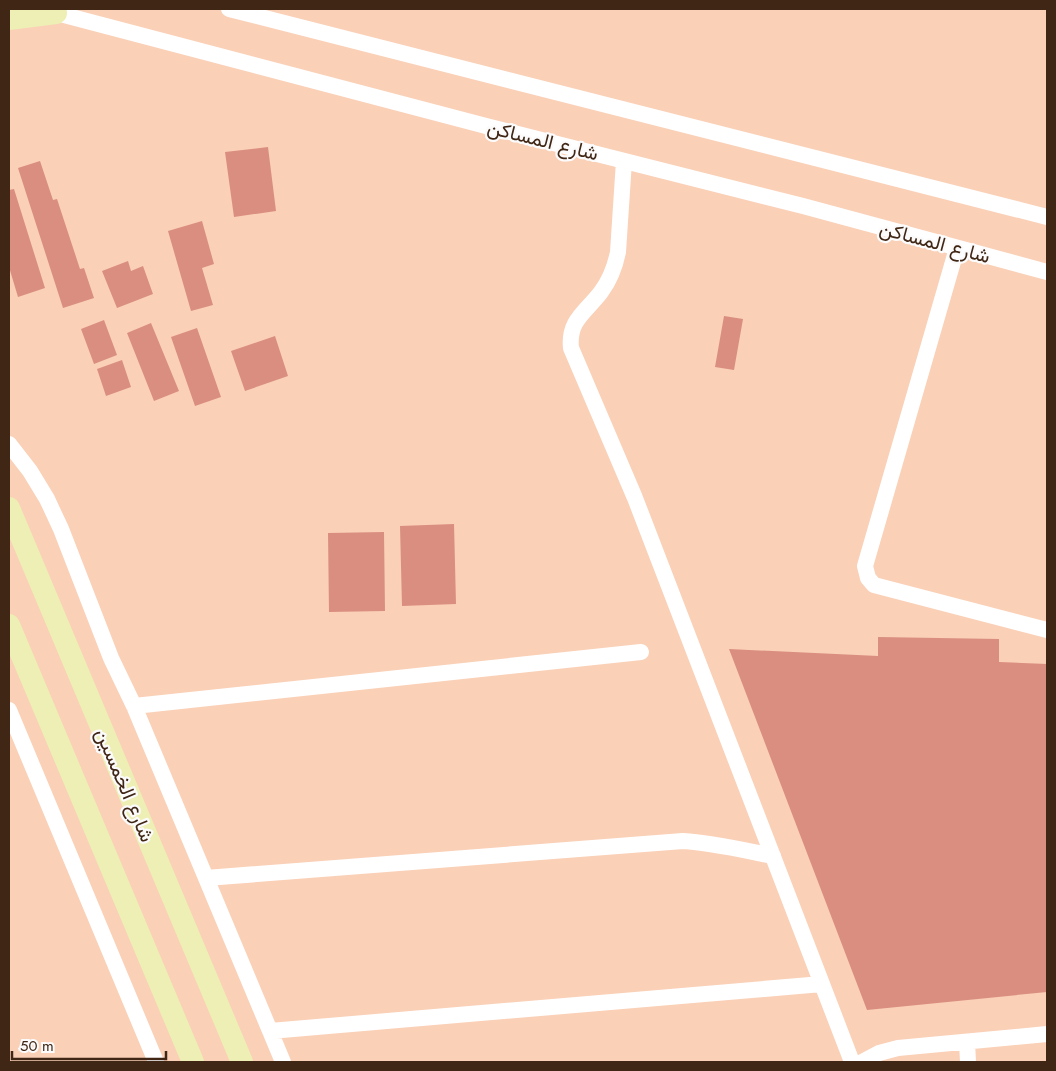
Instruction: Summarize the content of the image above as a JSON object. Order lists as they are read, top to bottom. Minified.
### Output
{"streets":{"main road":["شارع الخمسين"],"street":["شارع المساكن"]},"scale_bar":"50 m"}
